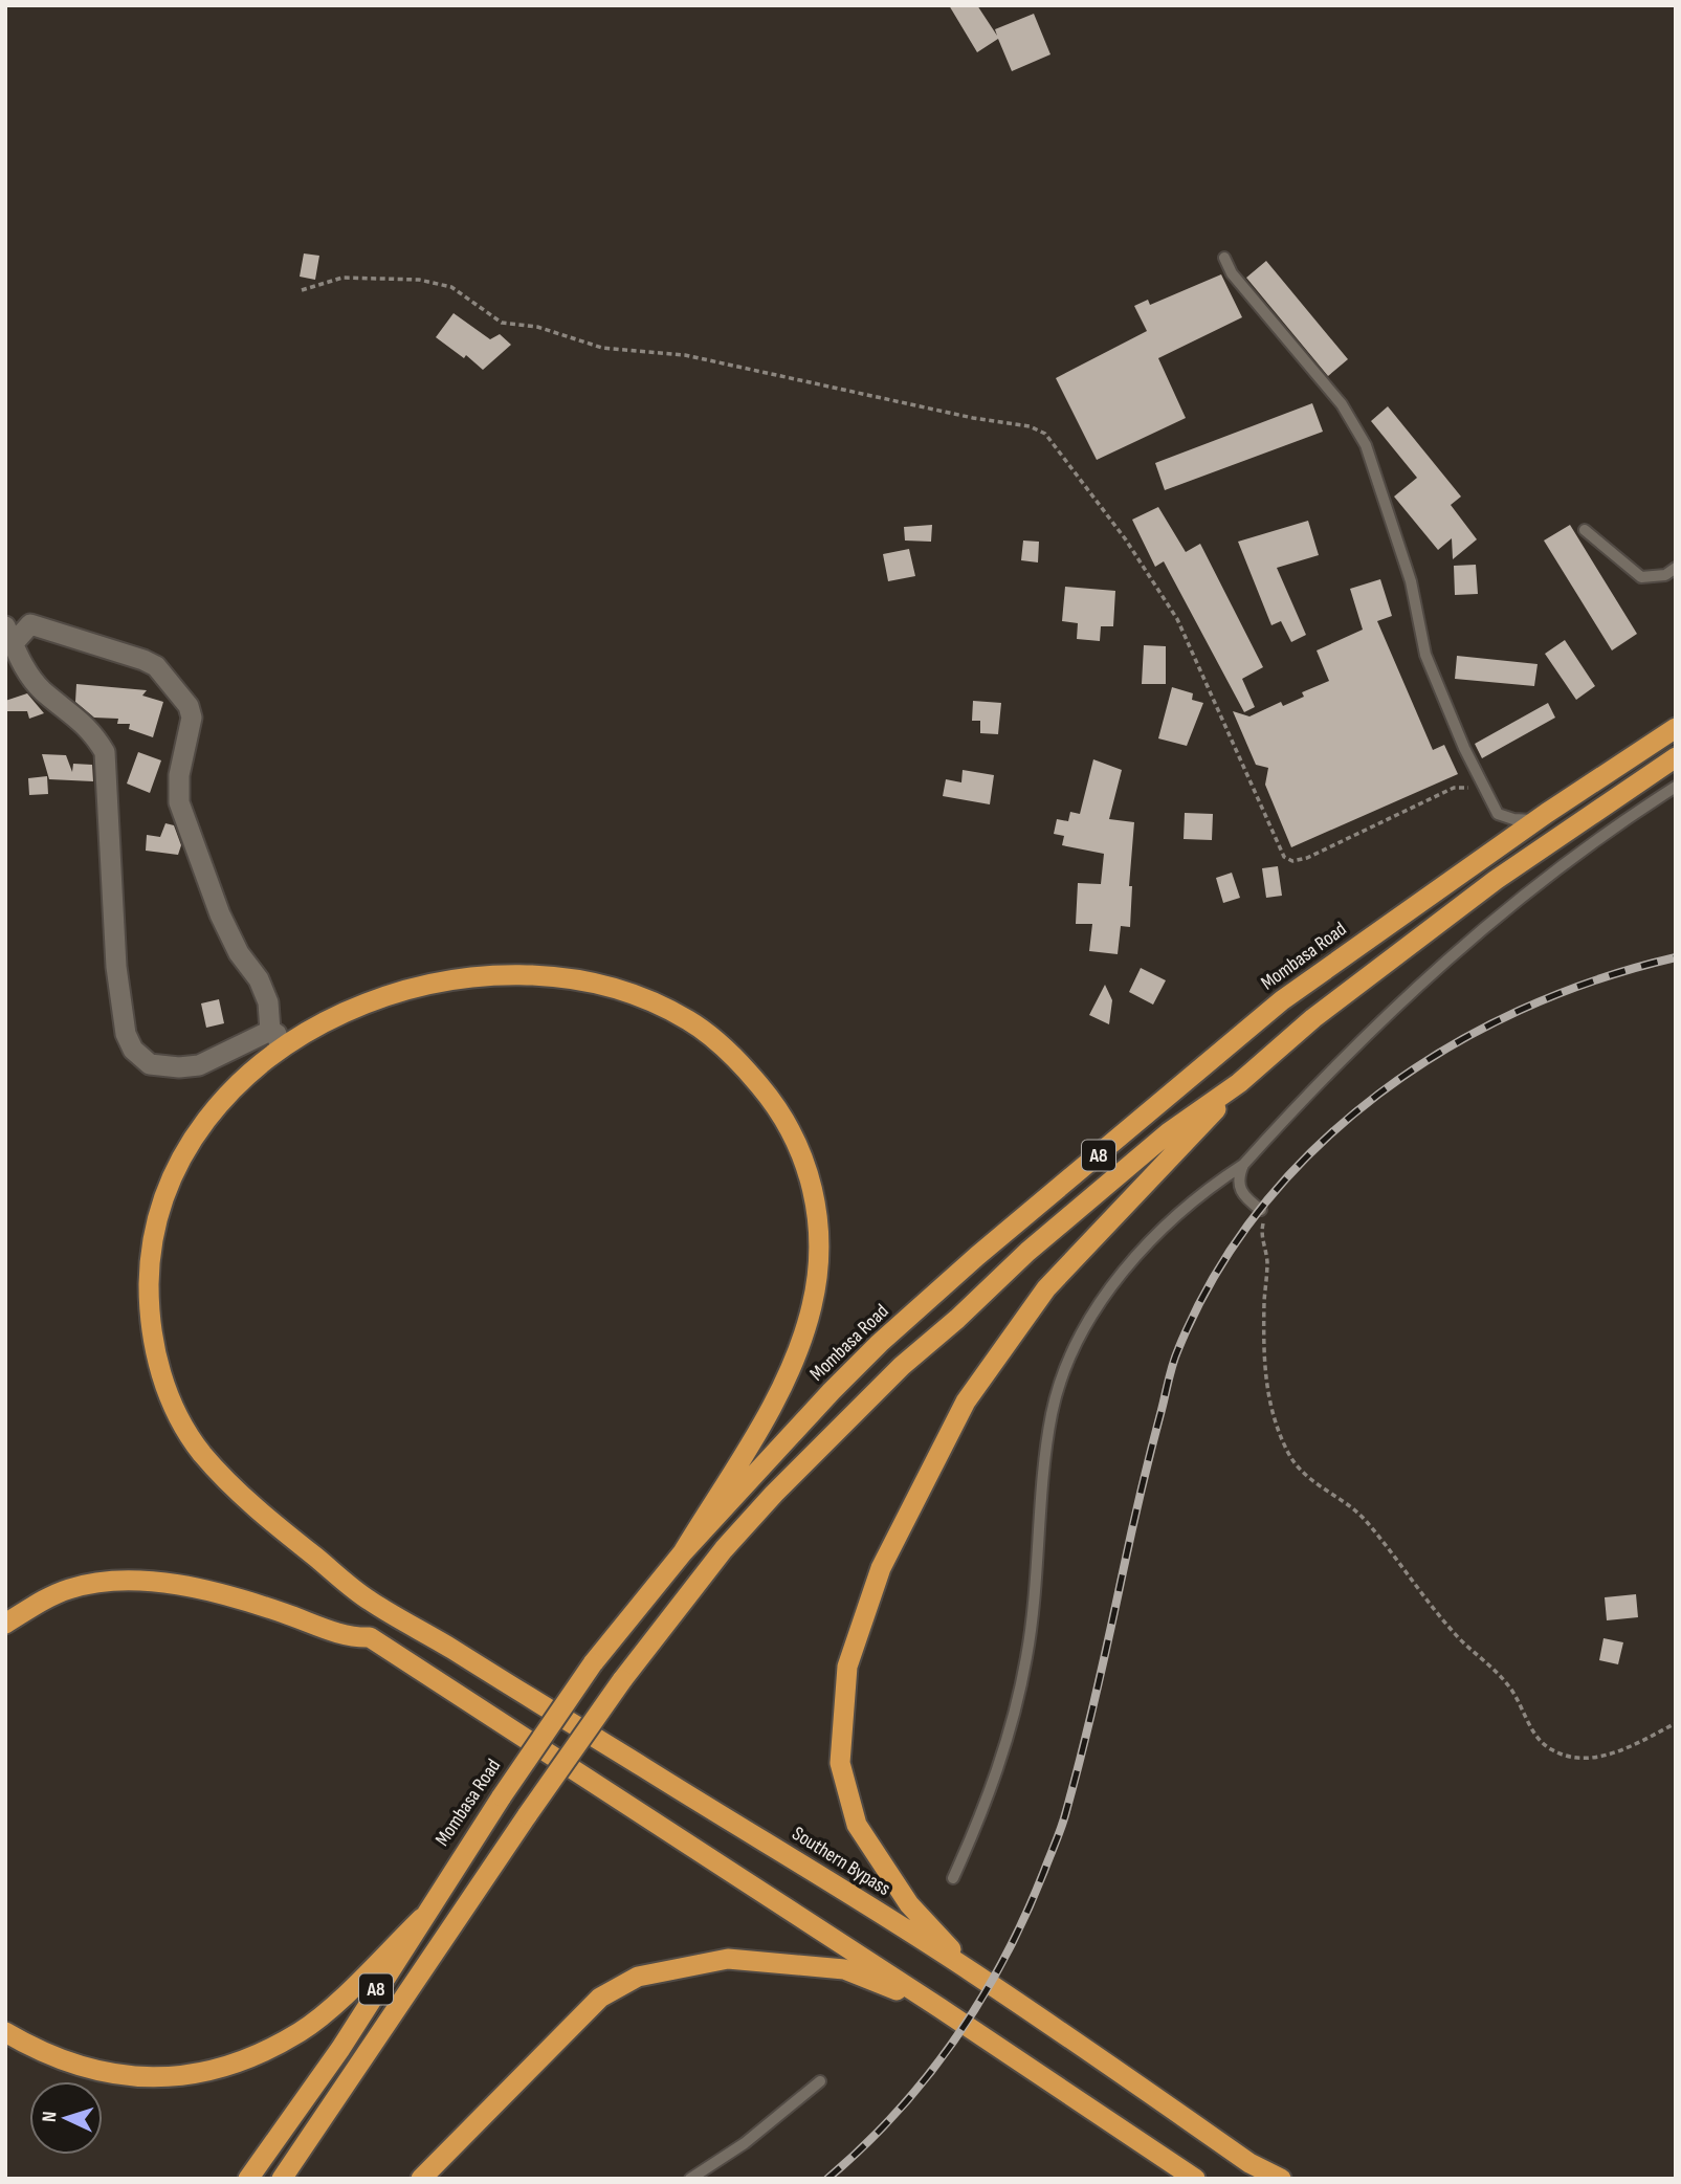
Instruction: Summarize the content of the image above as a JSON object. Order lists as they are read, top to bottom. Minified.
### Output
{"streets":{"highway":["Mombasa Road","A8","Southern Bypass"]},"crossings":[["Mombasa Road","Southern Bypass"]],"north":"left"}
